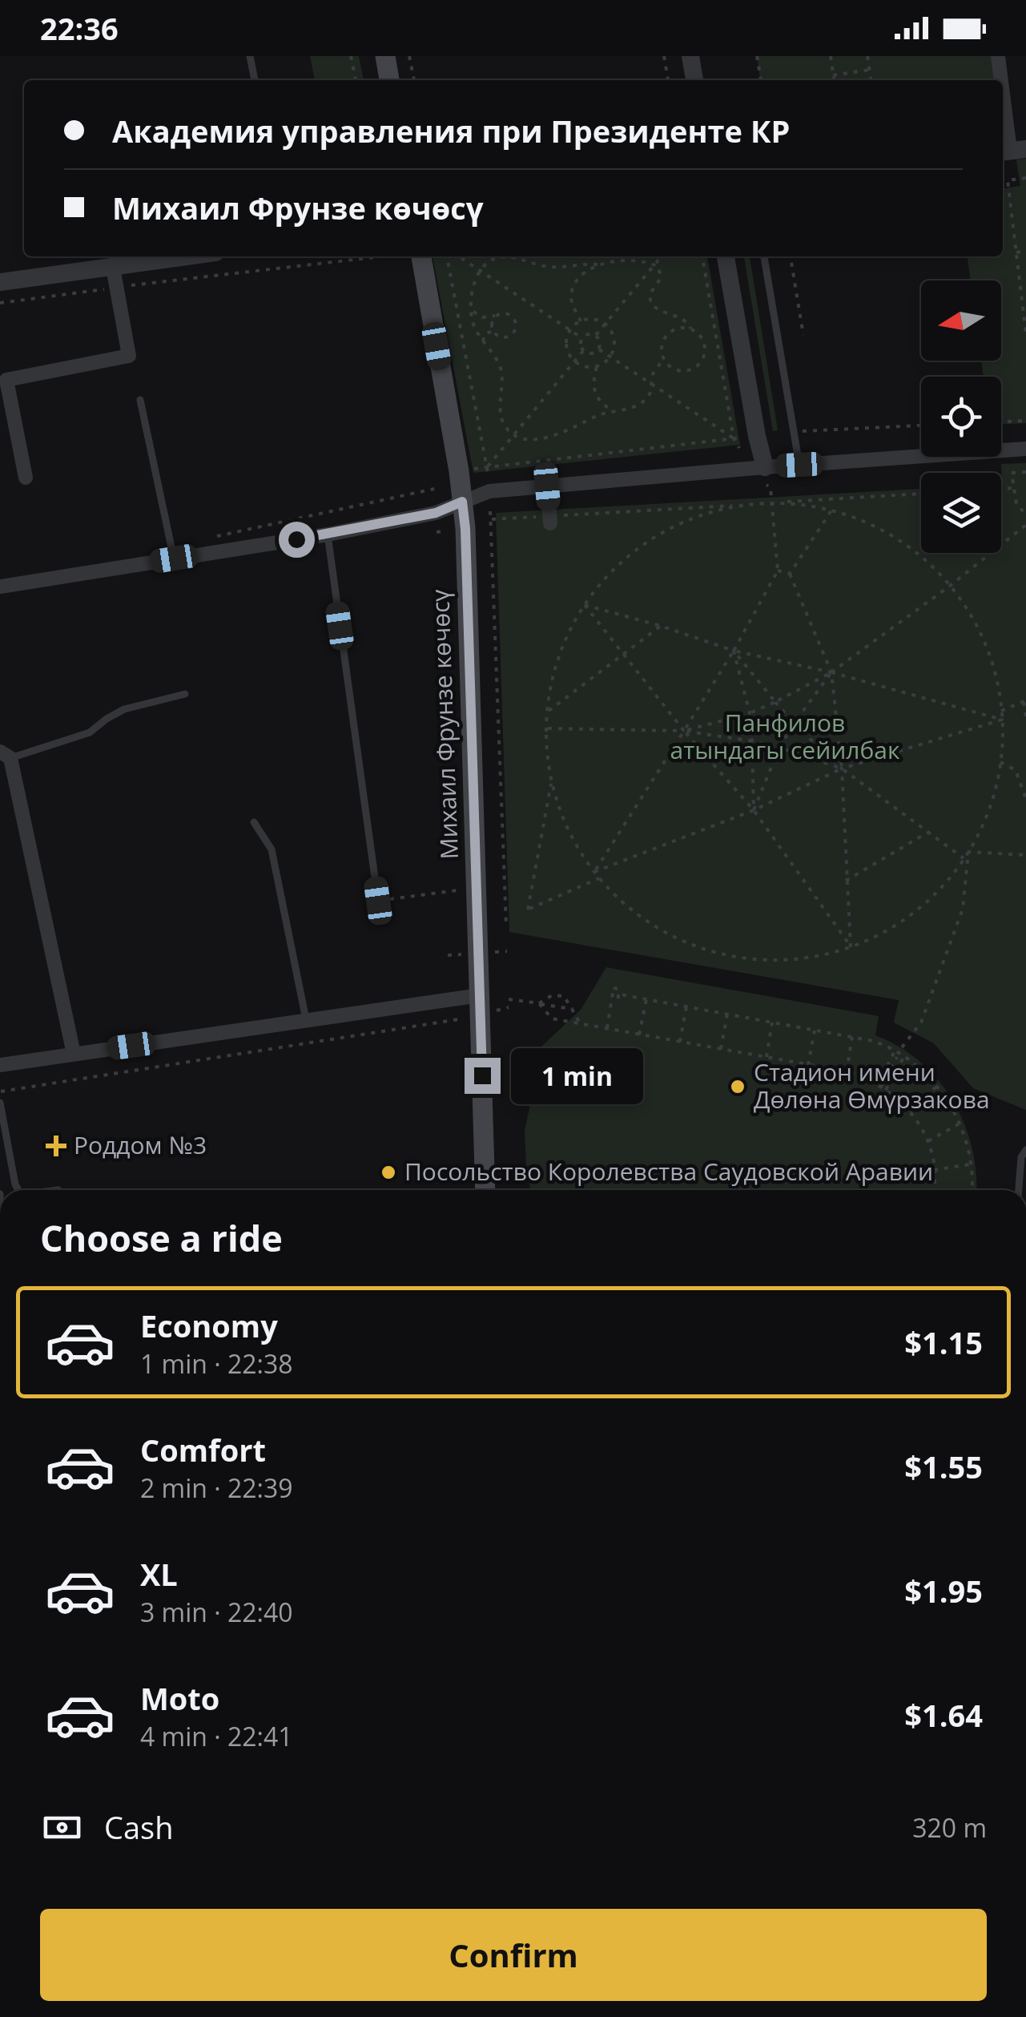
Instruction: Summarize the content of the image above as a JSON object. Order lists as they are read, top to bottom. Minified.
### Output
{"streets":{"main road":["Михаил Фрунзе көчөсү"]},"parks":["Панфилов атындагы сейилбак"],"places":{"other":["Стадион имени Дөлөна Өмүрзакова","Посольство Королевства Саудовской Аравии"],"health":["Роддом №3"]},"north":"left","page":{"status":"22:36","banner":["Академия управления при Президенте КР","Михаил Фрунзе көчөсү"],"bubble":"1 min","heading":"Choose a ride","list":[{"name":"Economy","note":"1 min · 22:38","value":"$1.15"},{"name":"Comfort","note":"2 min · 22:39","value":"$1.55"},{"name":"XL","note":"3 min · 22:40","value":"$1.95"},{"name":"Moto","note":"4 min · 22:41","value":"$1.64"}],"pay":["Cash","320 m"],"buttons":"Confirm"}}
